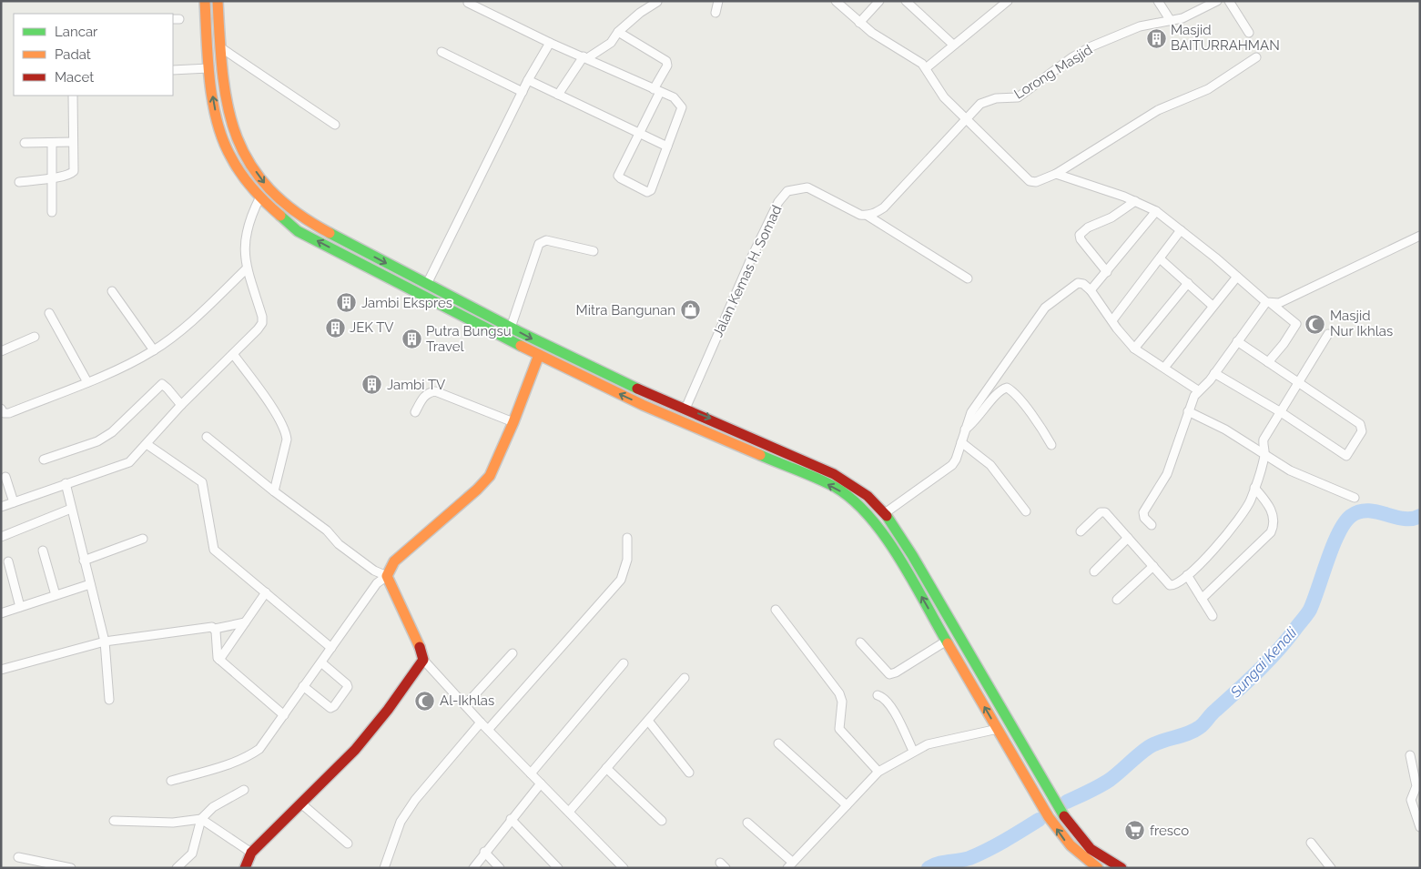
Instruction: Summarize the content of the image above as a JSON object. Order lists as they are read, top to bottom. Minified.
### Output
{"streets":{"street":["Lorong Masjid","Jalan Kemas H. Somad"]},"water":["Sungai Kenali"],"places":{"building":["Masjid BAITURRAHMAN","Jambi Ekspres","JEK TV","Putra Bungsu Travel","Jambi TV"],"shop":["Mitra Bangunan"],"mosque":["Masjid Nur Ikhlas","Al-Ikhlas"],"supermarket":["fresco"]},"legend":["Lancar","Padat","Macet"]}
